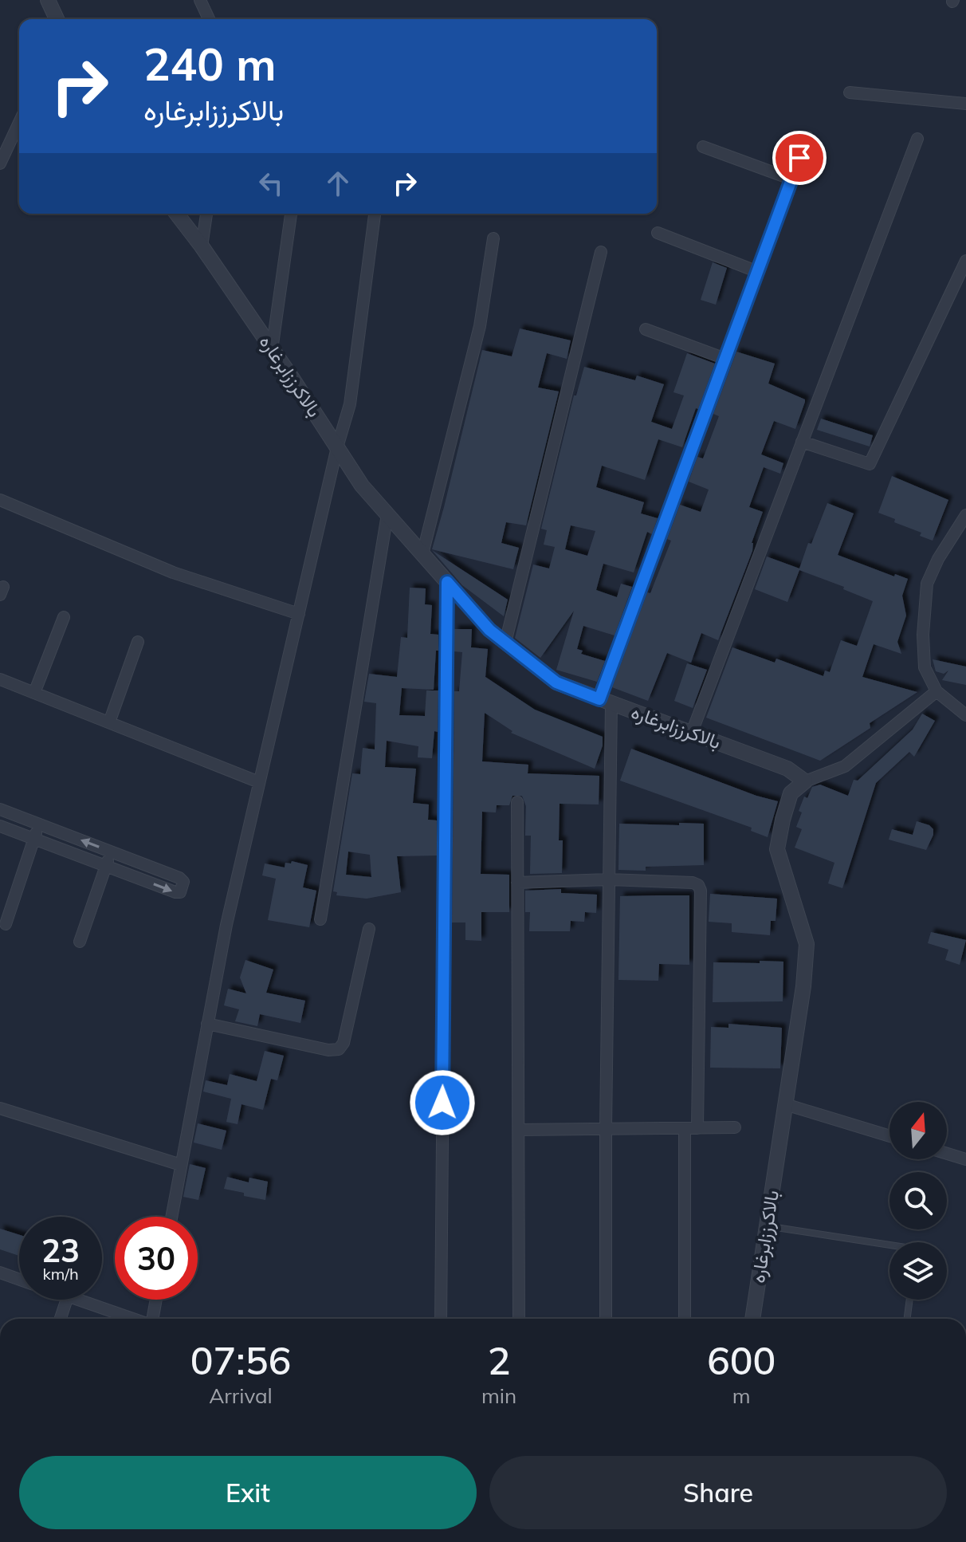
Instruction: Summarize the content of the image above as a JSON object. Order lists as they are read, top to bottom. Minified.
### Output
{"streets":{"street":["بالاکرززابرغاره"]},"north":"top","page":{"turn":["240 m","بالاکرززابرغاره"],"speed":"23 km/h","limit":"30","eta":["07:56","Arrival","2","min","600","m"],"buttons":["Exit","Share"]}}
